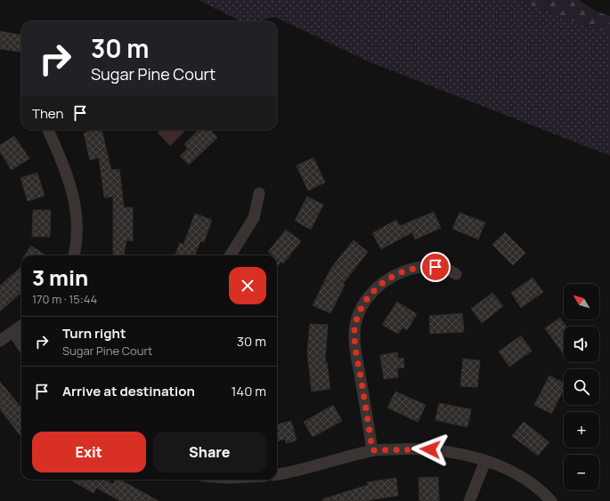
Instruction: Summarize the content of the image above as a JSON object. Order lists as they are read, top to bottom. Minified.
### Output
{"north":"top left","page":{"turn":["30 m","Sugar Pine Court"],"then":"Then","heading":["3 min","170 m · 15:44"],"map_buttons":["+","−"],"list":[{"name":"Turn right","note":"Sugar Pine Court","value":"30 m"},{"name":"Arrive at destination","value":"140 m"}],"buttons":["Exit","Share"]}}
